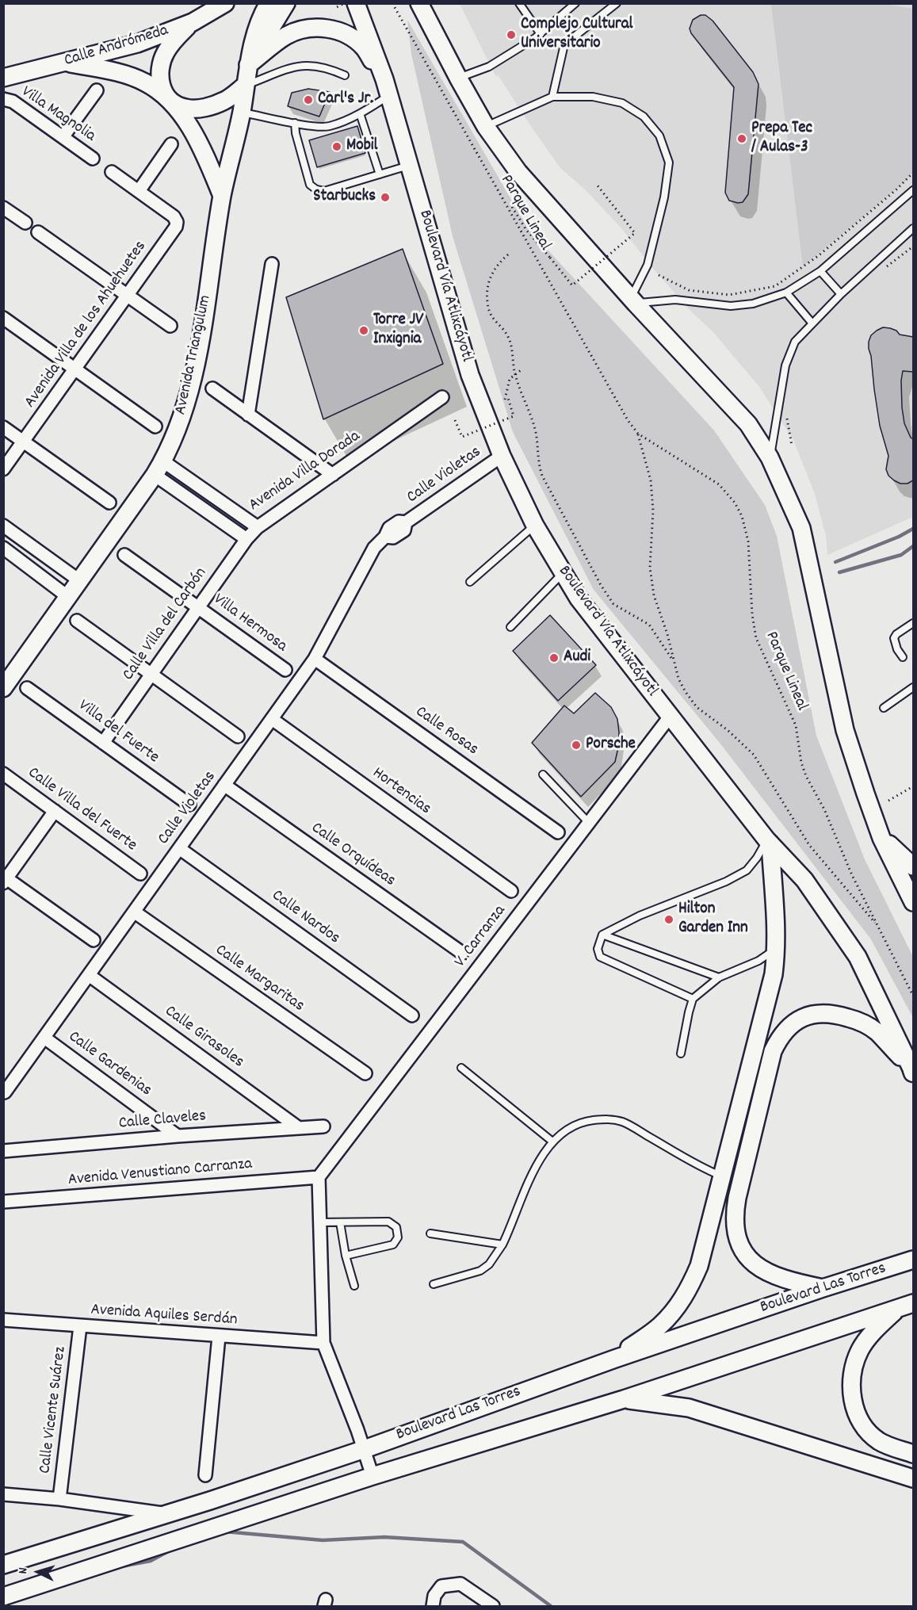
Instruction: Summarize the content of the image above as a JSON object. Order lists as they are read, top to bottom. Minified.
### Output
{"streets":{"main road":["Calle Andrómeda","Boulevard Vía Atlixcáyotl","Avenida Triangulum","Boulevard Las Torres"],"street":["Villa Magnolia","Avenida Villa de los Ahuehuetes","Avenida Villa Dorada","Calle Violetas","Villa Hermosa","Calle Villa del Carbón","Calle Rosas","Villa del Fuerte","Hortencias","Calle Villa del Fuerte","Calle Orquídeas","Calle Nardos","V. Carranza","Calle Margaritas","Calle Girasoles","Calle Gardenias","Calle Claveles","Avenida Venustiano Carranza","Avenida Aquiles Serdán","Calle Vicente Suárez"],"path":["Parque Lineal"]},"crossings":[["Boulevard Vía Atlixcáyotl","Avenida Triangulum"],["Boulevard Vía Atlixcáyotl","Calle Violetas"],["Boulevard Vía Atlixcáyotl","V. Carranza"],["Avenida Triangulum","Avenida Villa Dorada"],["Avenida Villa Dorada","Calle Villa del Carbón"],["Calle Violetas","Calle Rosas"],["Calle Violetas","Hortencias"],["Calle Violetas","Calle Orquídeas"],["Calle Violetas","Calle Nardos"],["Calle Violetas","Calle Margaritas"],["Calle Violetas","Calle Girasoles"],["Calle Violetas","Calle Gardenias"],["Villa Hermosa","Calle Villa del Carbón"],["Calle Villa del Carbón","Villa del Fuerte"],["V. Carranza","Avenida Venustiano Carranza"],["Calle Girasoles","Calle Claveles"],["Calle Gardenias","Calle Claveles"],["Avenida Aquiles Serdán","Calle Vicente Suárez"]],"places":["Complejo Cultural Universitario","Carl's Jr.","Prepa Tec / Aulas-3","Mobil","Starbucks","Torre JV Inxignia","Audi","Porsche","Hilton Garden Inn"],"north":"left"}
